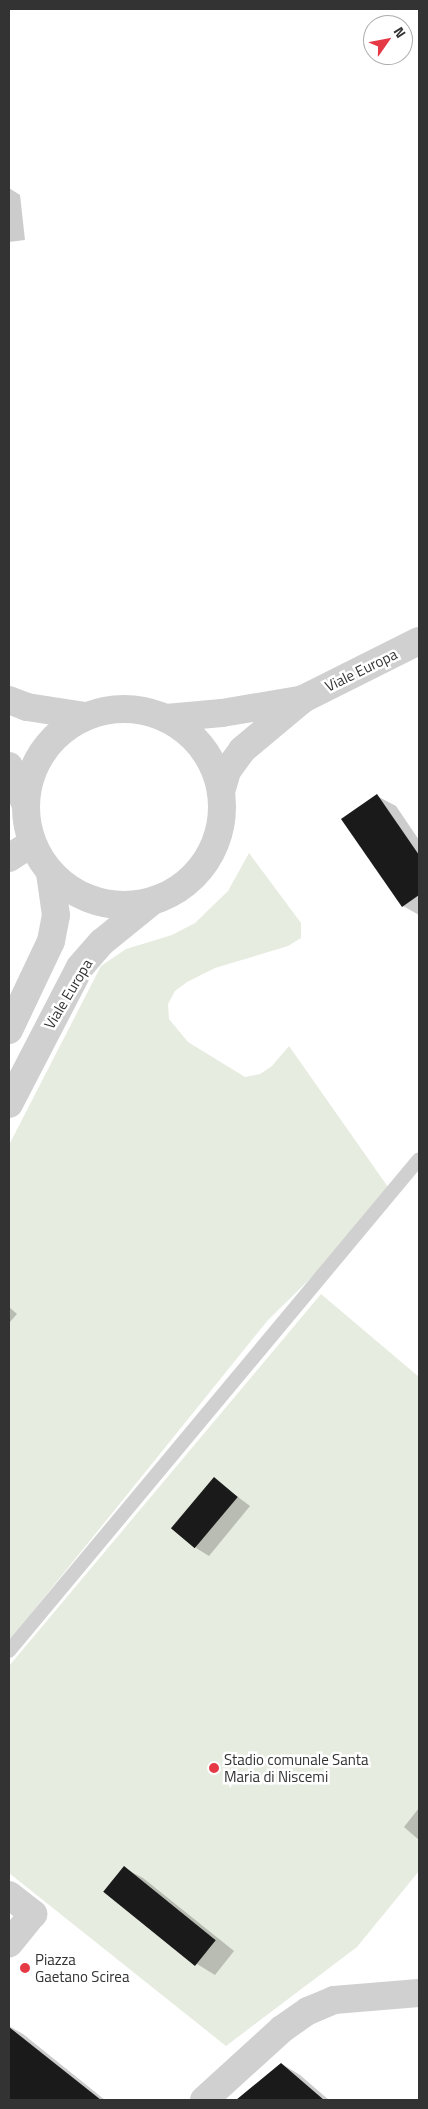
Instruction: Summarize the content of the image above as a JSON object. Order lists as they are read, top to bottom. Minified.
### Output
{"streets":{"street":["Viale Europa"]},"places":["Stadio comunale Santa Maria di Niscemi","Piazza Gaetano Scirea"],"north":"top right"}
